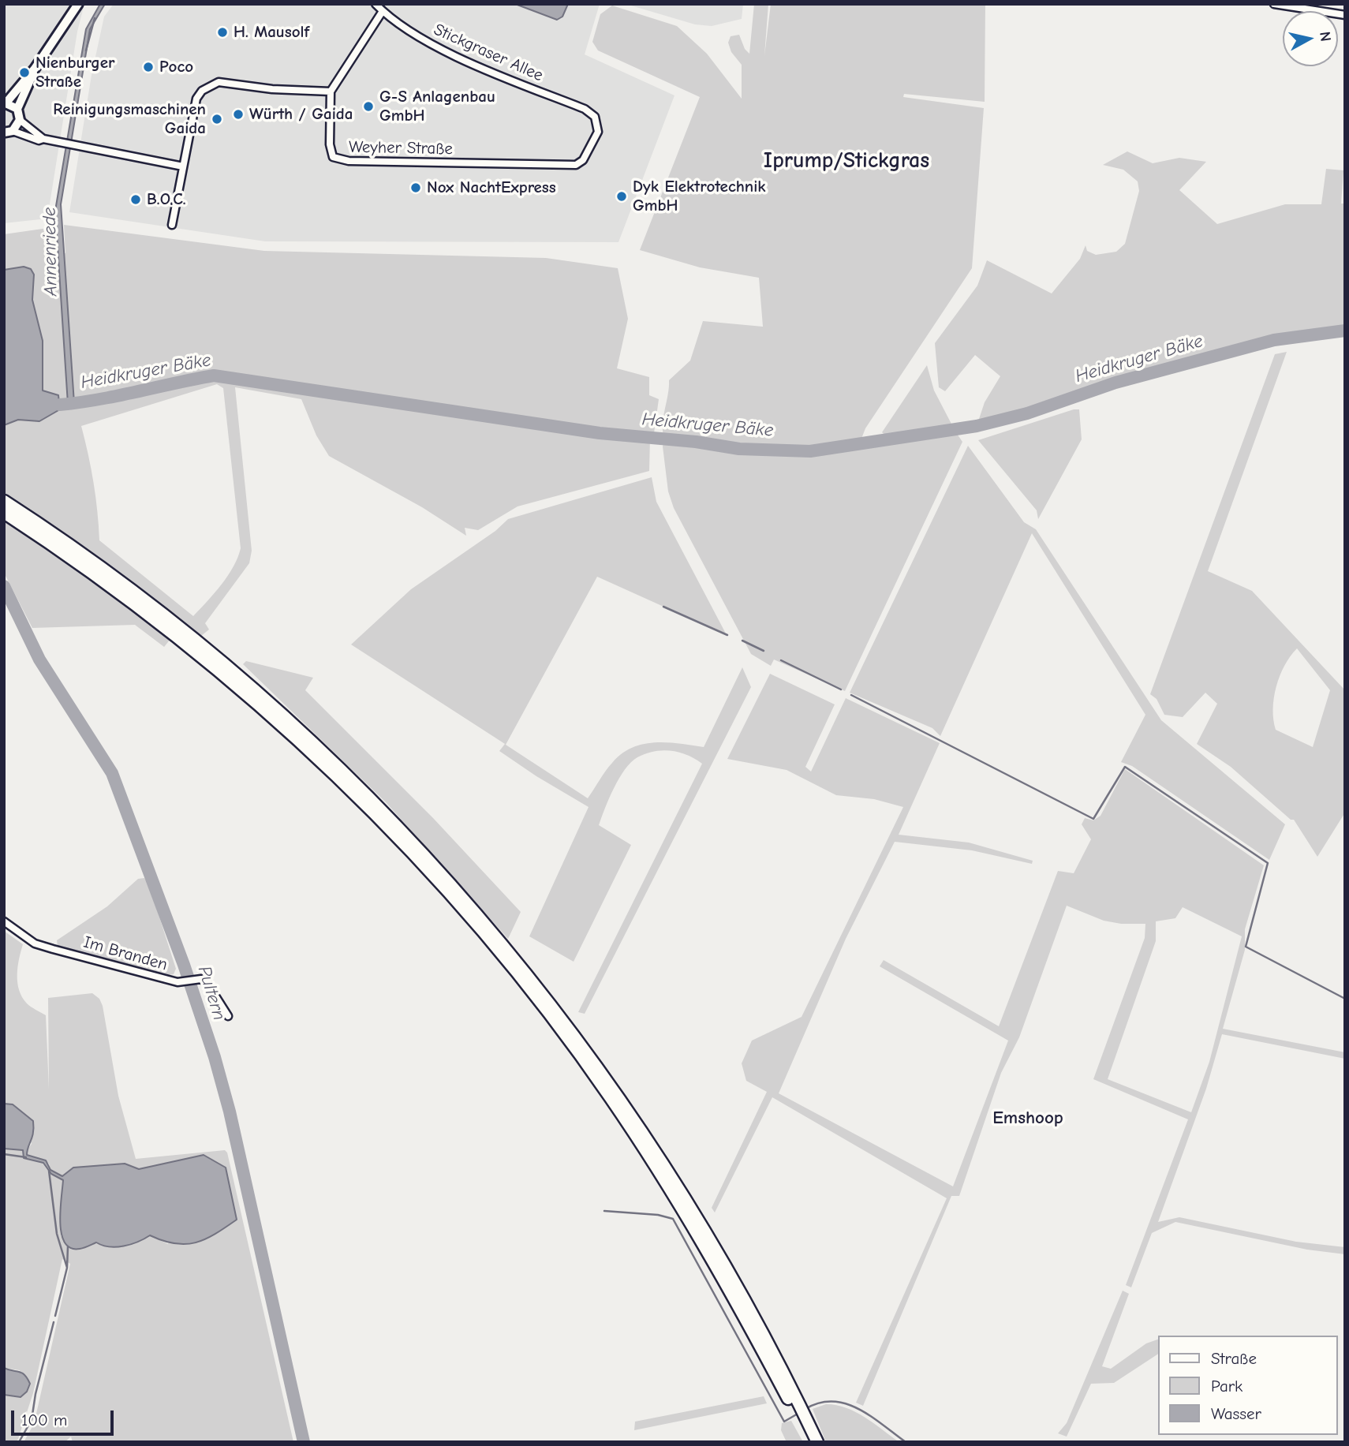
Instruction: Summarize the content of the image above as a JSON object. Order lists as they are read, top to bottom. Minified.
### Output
{"streets":{"street":["Stickgraser Allee","Weyher Straße","Im Branden"]},"crossings":[["Stickgraser Allee","Weyher Straße"]],"districts":["Iprump/Stickgras","Emshoop"],"water":["Annenriede","Heidkruger Bäke","Pultern"],"places":["H. Mausolf","Poco","Nienburger Straße","G-S Anlagenbau GmbH","Würth / Gaida","Reinigungsmaschinen Gaida","Nox NachtExpress","Dyk Elektrotechnik GmbH","B.O.C."],"legend":["Straße","Park","Wasser"],"scale_bar":"100 m","north":"right"}
